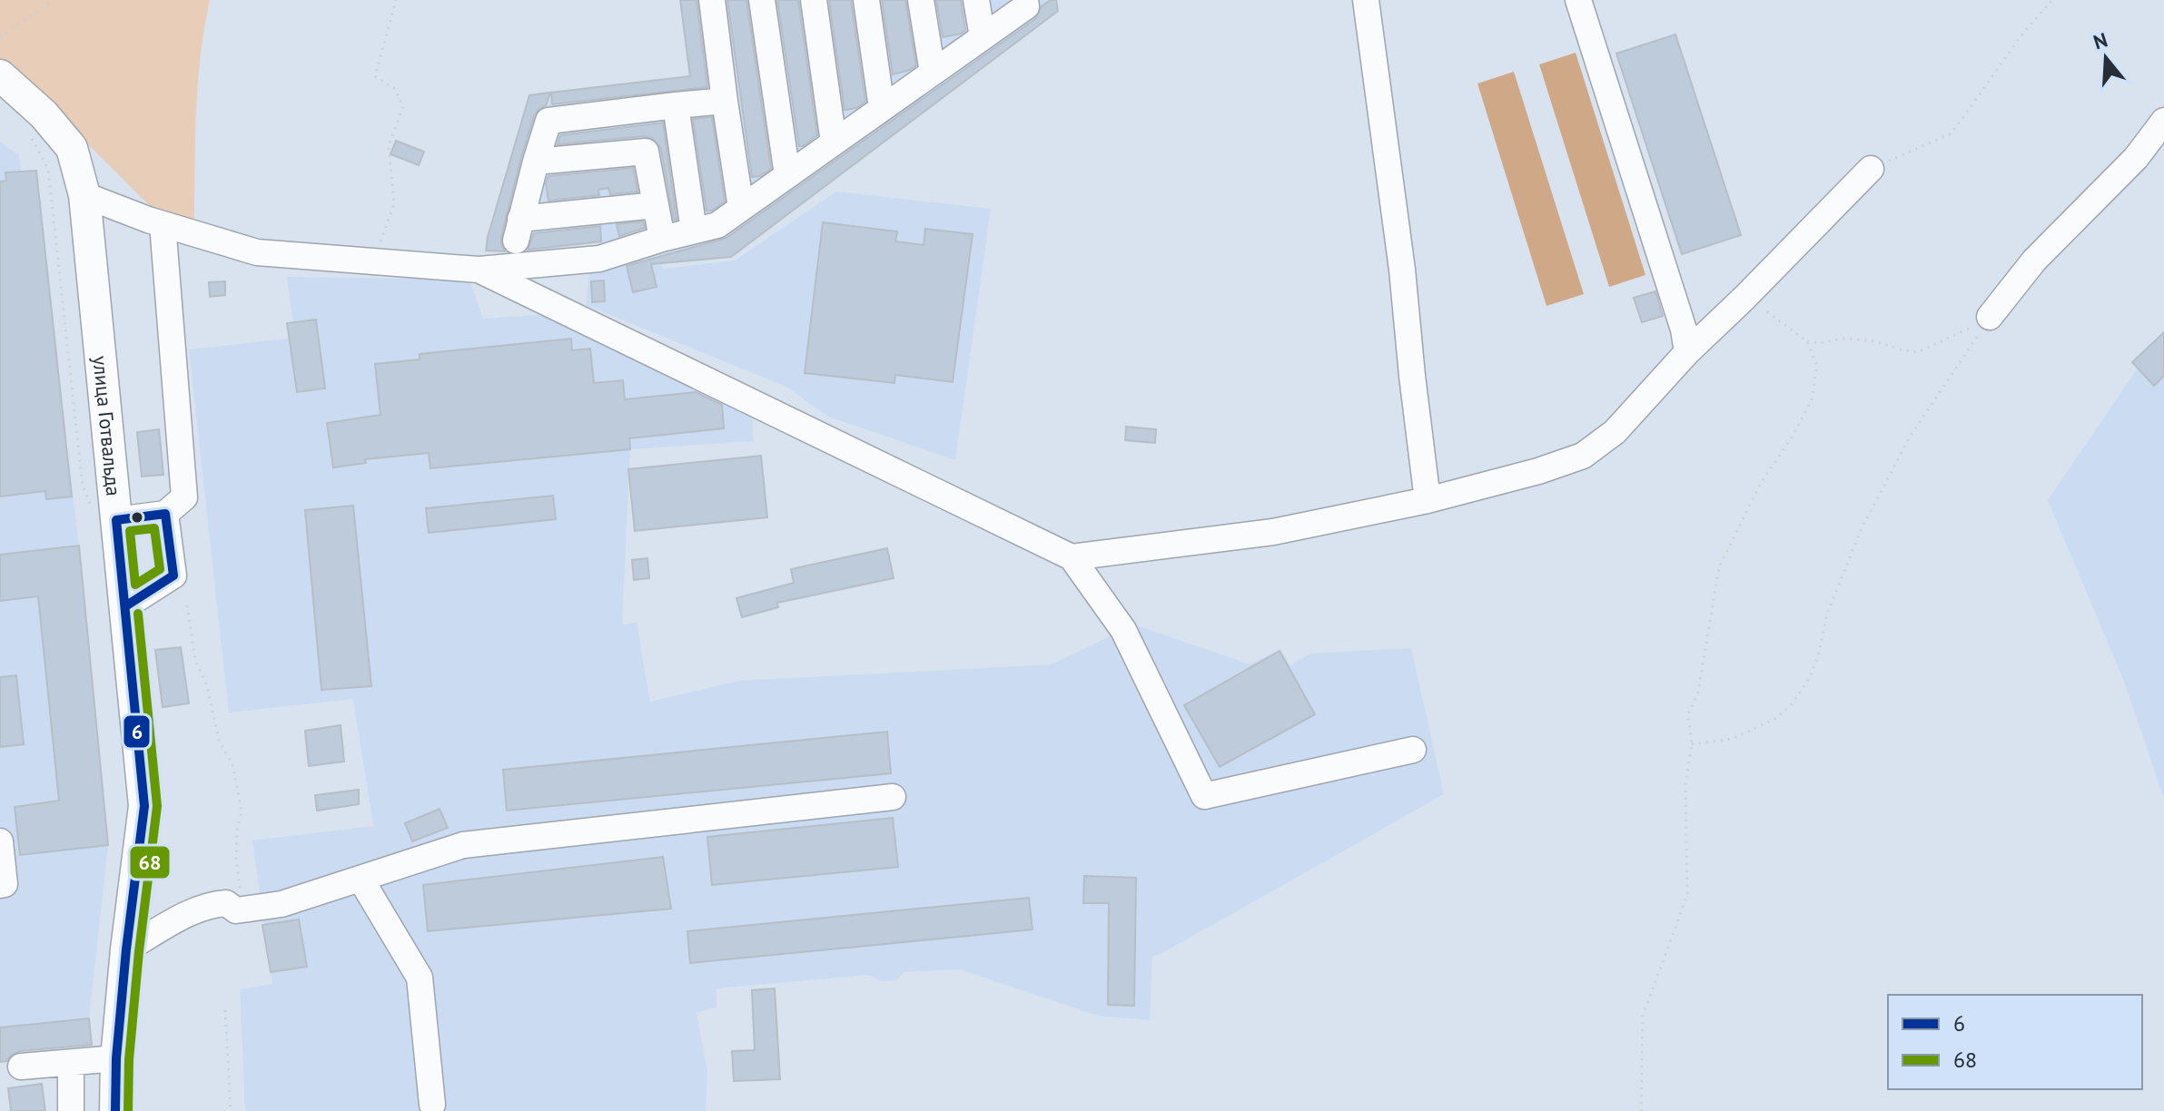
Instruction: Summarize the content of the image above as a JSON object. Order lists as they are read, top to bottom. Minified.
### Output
{"streets":{"main road":["улица Готвальда"]},"lines":["transit line 6","transit line 68"],"legend":["6","68"],"north":"top"}
